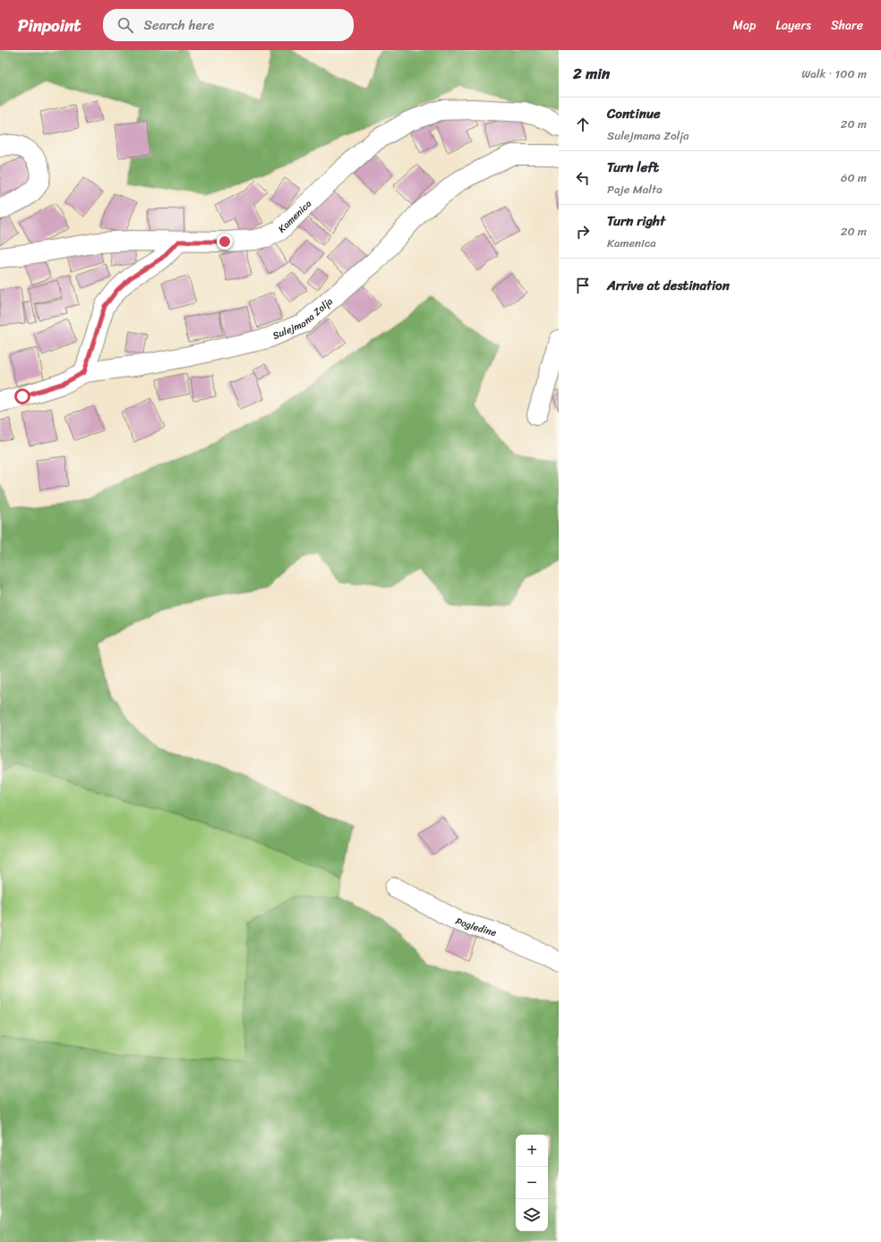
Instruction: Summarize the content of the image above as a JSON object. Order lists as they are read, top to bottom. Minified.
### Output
{"streets":{"street":["Kamenica","Sulejmana Zolja","Pogledine"]},"page":{"header":"Pinpoint","search":"Search here","nav":["Map","Layers","Share"],"heading":["2 min","Walk · 100 m"],"list":[["Continue","Sulejmana Zolja","20 m"],["Turn left","Paje Malta","60 m"],["Turn right","Kamenica","20 m"],"Arrive at destination"],"map_buttons":["+","−"]}}
